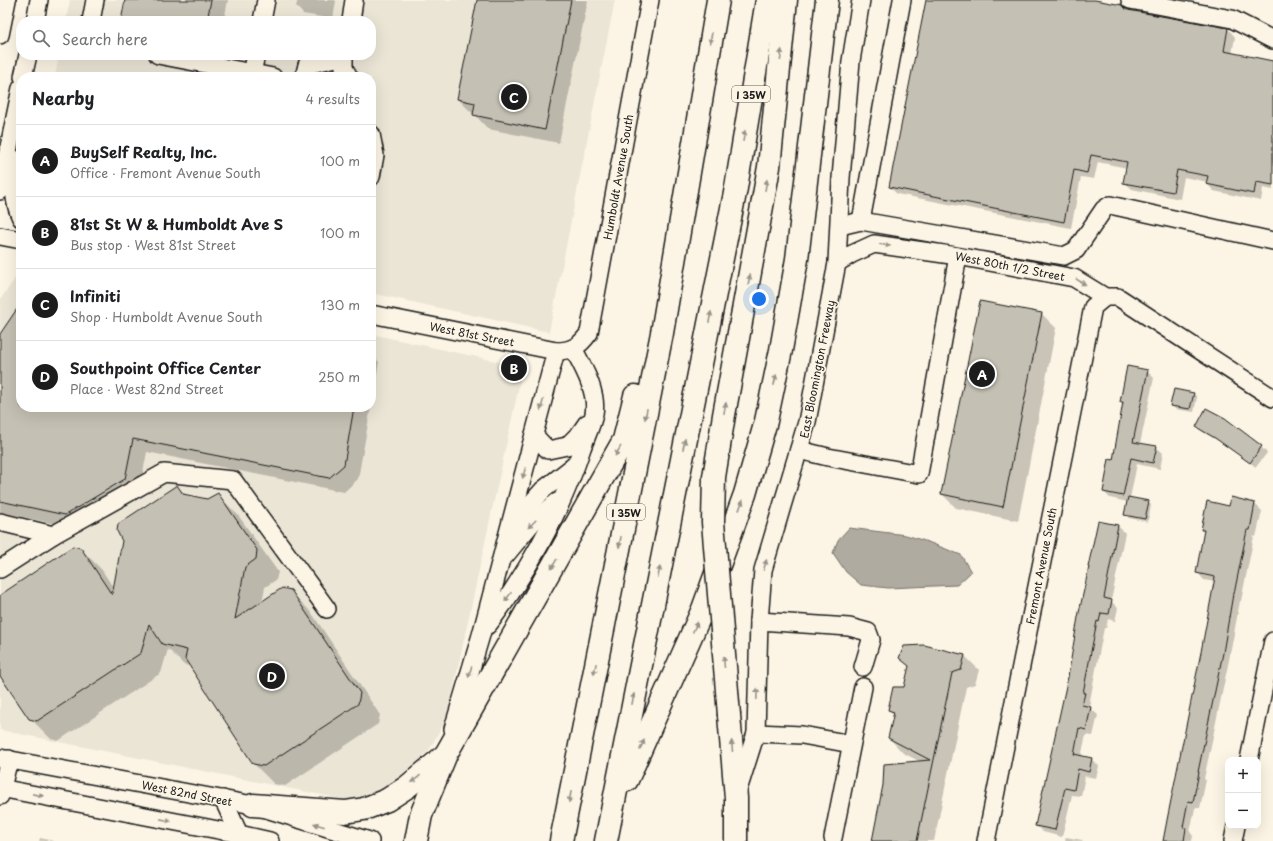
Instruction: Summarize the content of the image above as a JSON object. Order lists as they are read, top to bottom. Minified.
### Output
{"streets":{"highway":["I 35W"],"street":["Humboldt Avenue South","West 80th 1/2 Street","West 81st Street","East Bloomington Freeway","Fremont Avenue South","West 82nd Street"]},"crossings":[["Humboldt Avenue South","West 81st Street"],["West 80th 1/2 Street","East Bloomington Freeway"],["West 80th 1/2 Street","Fremont Avenue South"]],"one_way":["East Bloomington Freeway"],"page":{"search":"Search here","heading":["Nearby","4 results"],"pins":["C","B","A","D"],"list":[{"mark":"A","name":"BuySelf Realty, Inc.","note":"Office · Fremont Avenue South","value":"100 m"},{"mark":"B","name":"81st St W & Humboldt Ave S","note":"Bus stop · West 81st Street","value":"100 m"},{"mark":"C","name":"Infiniti","note":"Shop · Humboldt Avenue South","value":"130 m"},{"mark":"D","name":"Southpoint Office Center","note":"Place · West 82nd Street","value":"250 m"}],"map_buttons":["+","−"]}}
